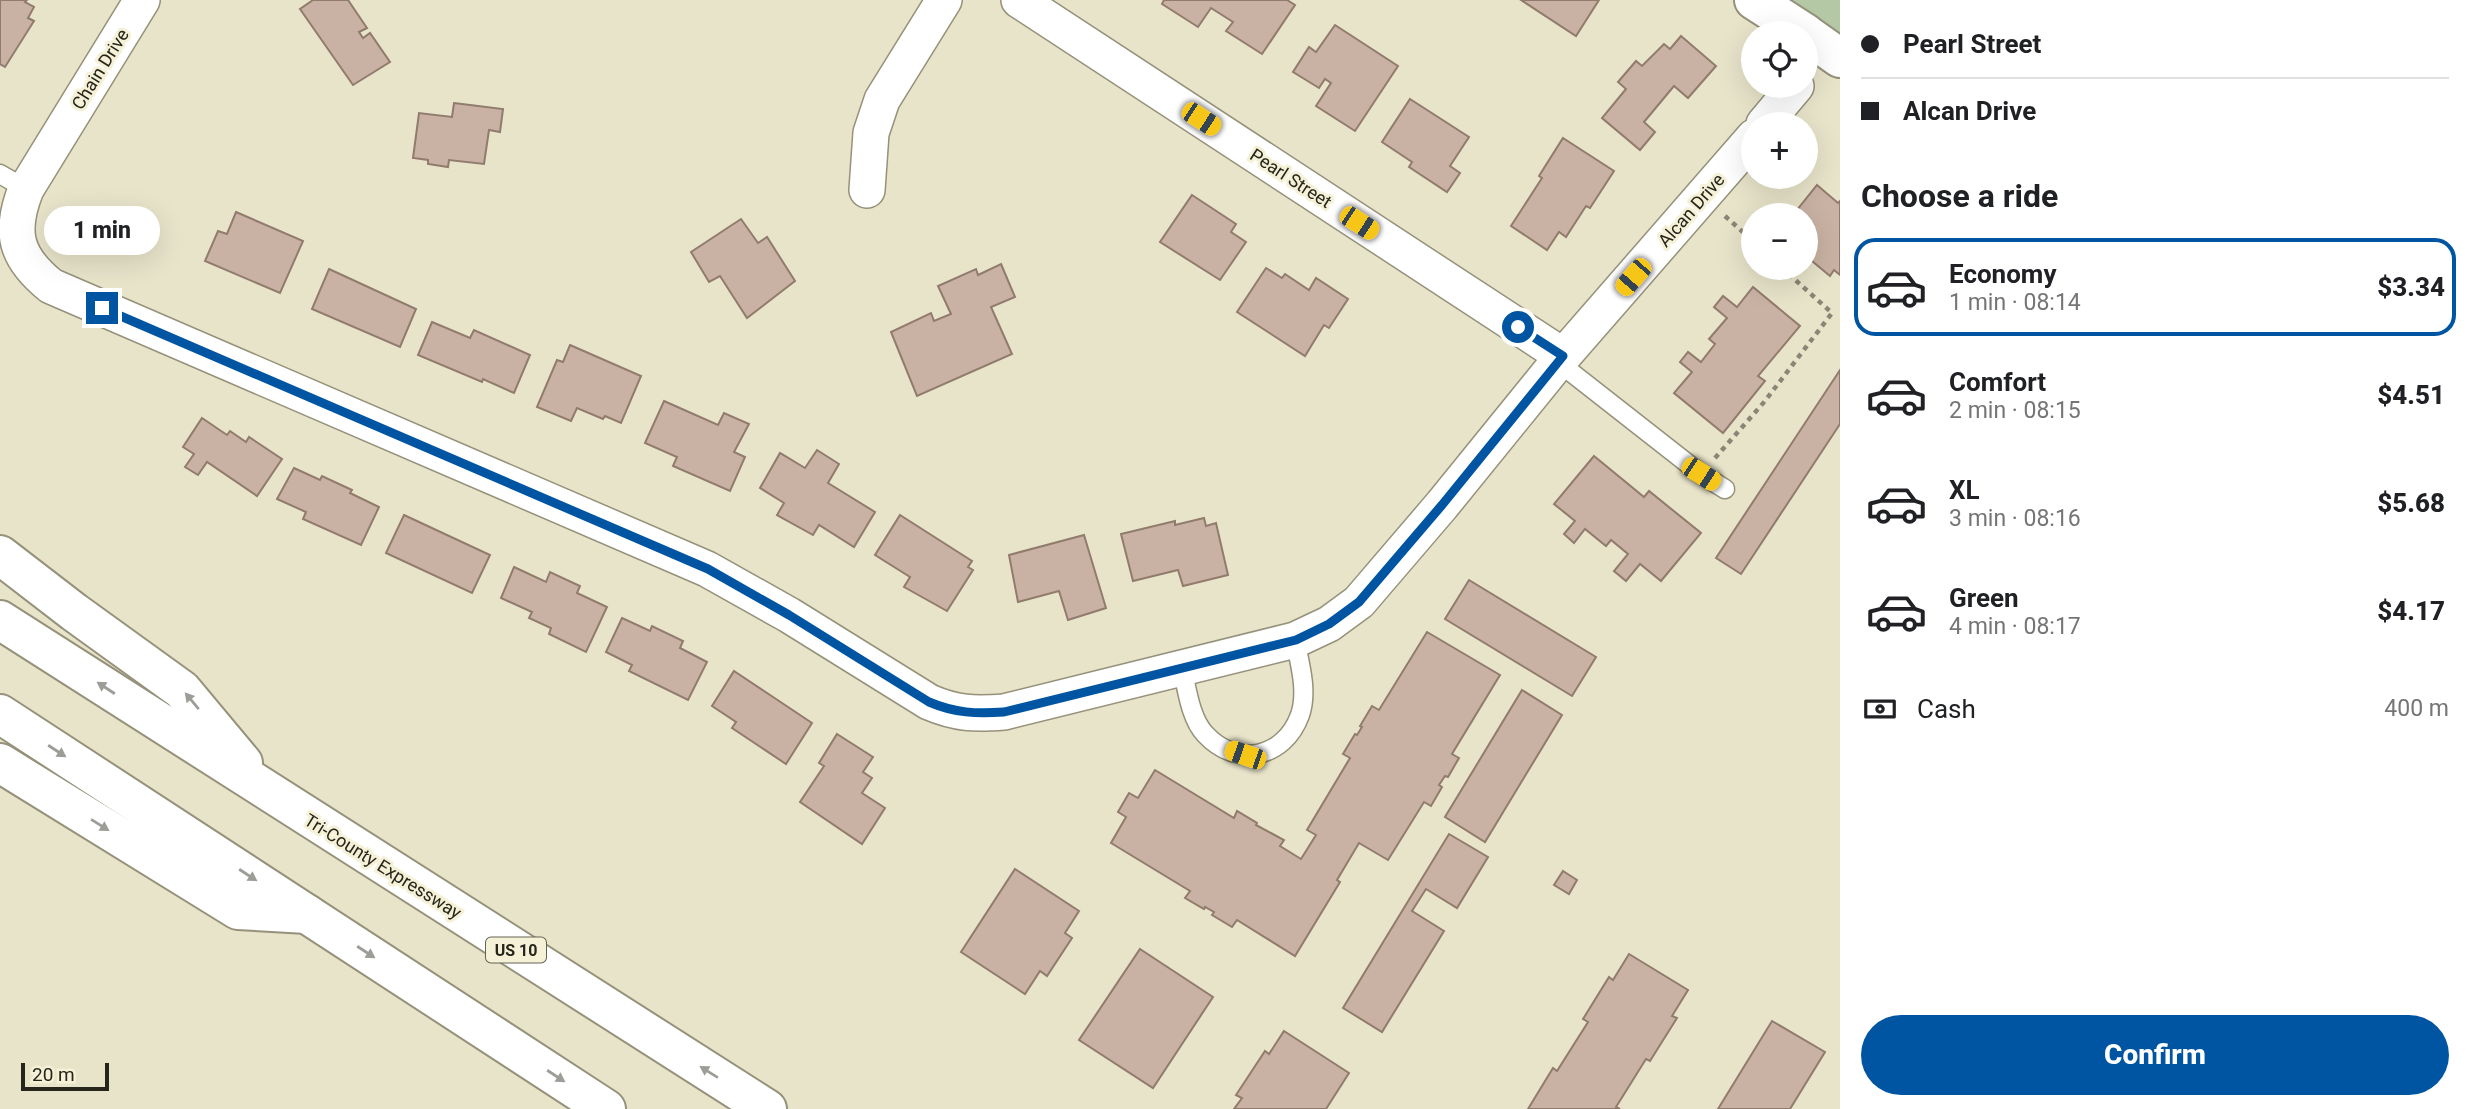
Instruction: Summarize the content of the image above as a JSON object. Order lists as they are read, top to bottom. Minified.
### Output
{"streets":{"main road":["Tri-County Expressway","US 10"],"street":["Chain Drive","Pearl Street","Alcan Drive"]},"crossings":[["Chain Drive","Alcan Drive"],["Pearl Street","Alcan Drive"]],"scale_bar":"20 m","page":{"banner":["Pearl Street","Alcan Drive"],"map_buttons":["+","−"],"heading":"Choose a ride","bubble":"1 min","list":[{"name":"Economy","note":"1 min · 08:14","value":"$3.34"},{"name":"Comfort","note":"2 min · 08:15","value":"$4.51"},{"name":"XL","note":"3 min · 08:16","value":"$5.68"},{"name":"Green","note":"4 min · 08:17","value":"$4.17"}],"pay":["Cash","400 m"],"buttons":"Confirm","scale":"20 m"}}
